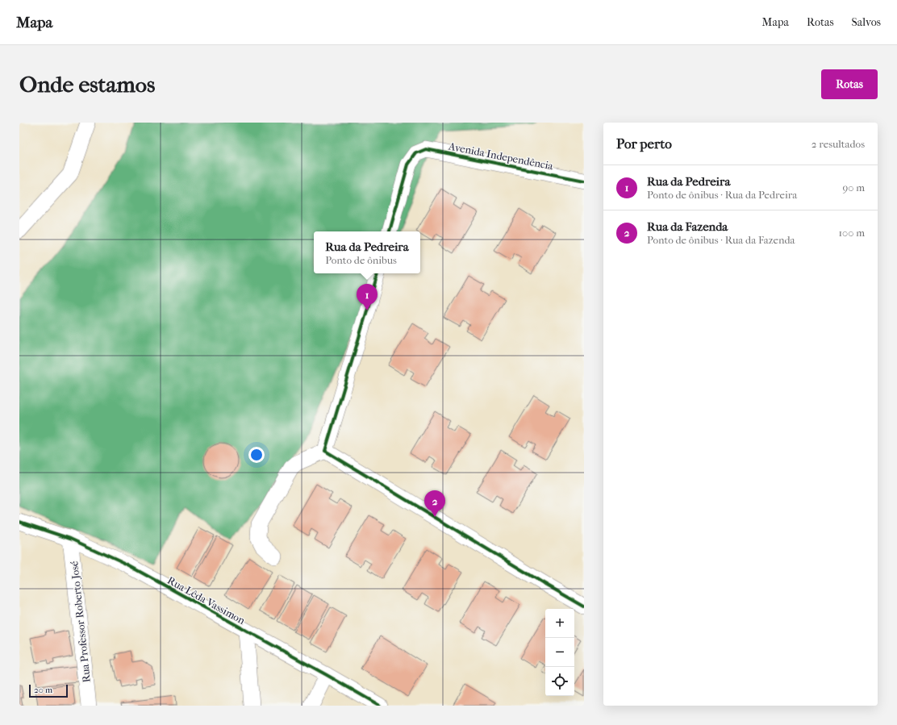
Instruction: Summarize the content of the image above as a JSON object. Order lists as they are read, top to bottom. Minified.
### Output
{"streets":{"street":["Avenida Independência","Rua Lêda Vassimon","Rua Professor Roberto José"]},"crossings":[["Rua Lêda Vassimon","Rua Professor Roberto José"]],"scale_bar":"20 m","page":{"header":"Mapa","nav":["Mapa","Rotas","Salvos"],"buttons":"Rotas","title":"Onde estamos","heading":["Por perto","2 resultados"],"list":[{"mark":"1","name":"Rua da Pedreira","note":"Ponto de ônibus · Rua da Pedreira","value":"90 m"},{"mark":"2","name":"Rua da Fazenda","note":"Ponto de ônibus · Rua da Fazenda","value":"100 m"}],"popup":["Rua da Pedreira","Ponto de ônibus"],"pins":["1","2"],"map_buttons":["+","−"],"scale":"20 m"}}
